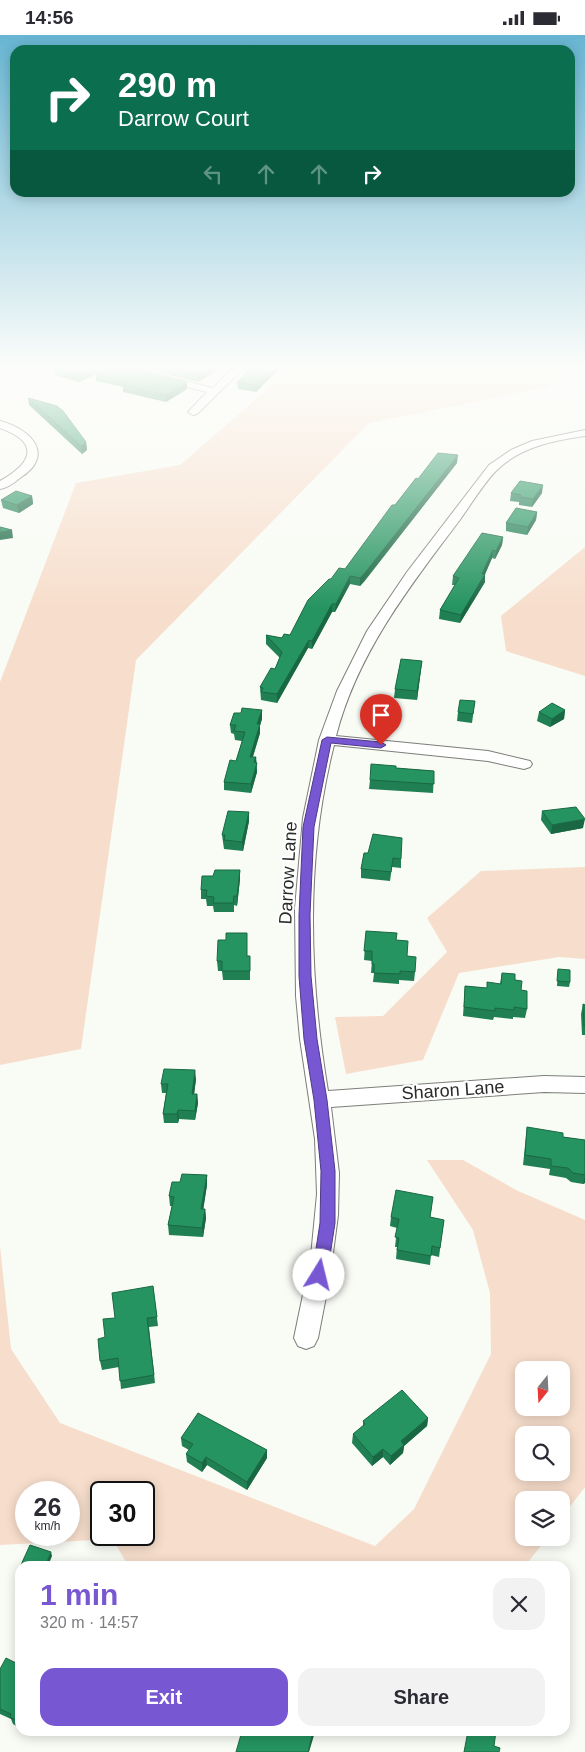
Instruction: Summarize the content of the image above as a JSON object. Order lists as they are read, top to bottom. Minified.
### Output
{"streets":{"street":["Darrow Lane","Sharon Lane"]},"crossings":[["Darrow Lane","Sharon Lane"]],"north":"bottom","page":{"status":"14:56","turn":["290 m","Darrow Court"],"speed":"26 km/h","limit":"30","heading":["1 min","320 m · 14:57"],"buttons":["Exit","Share"]}}
